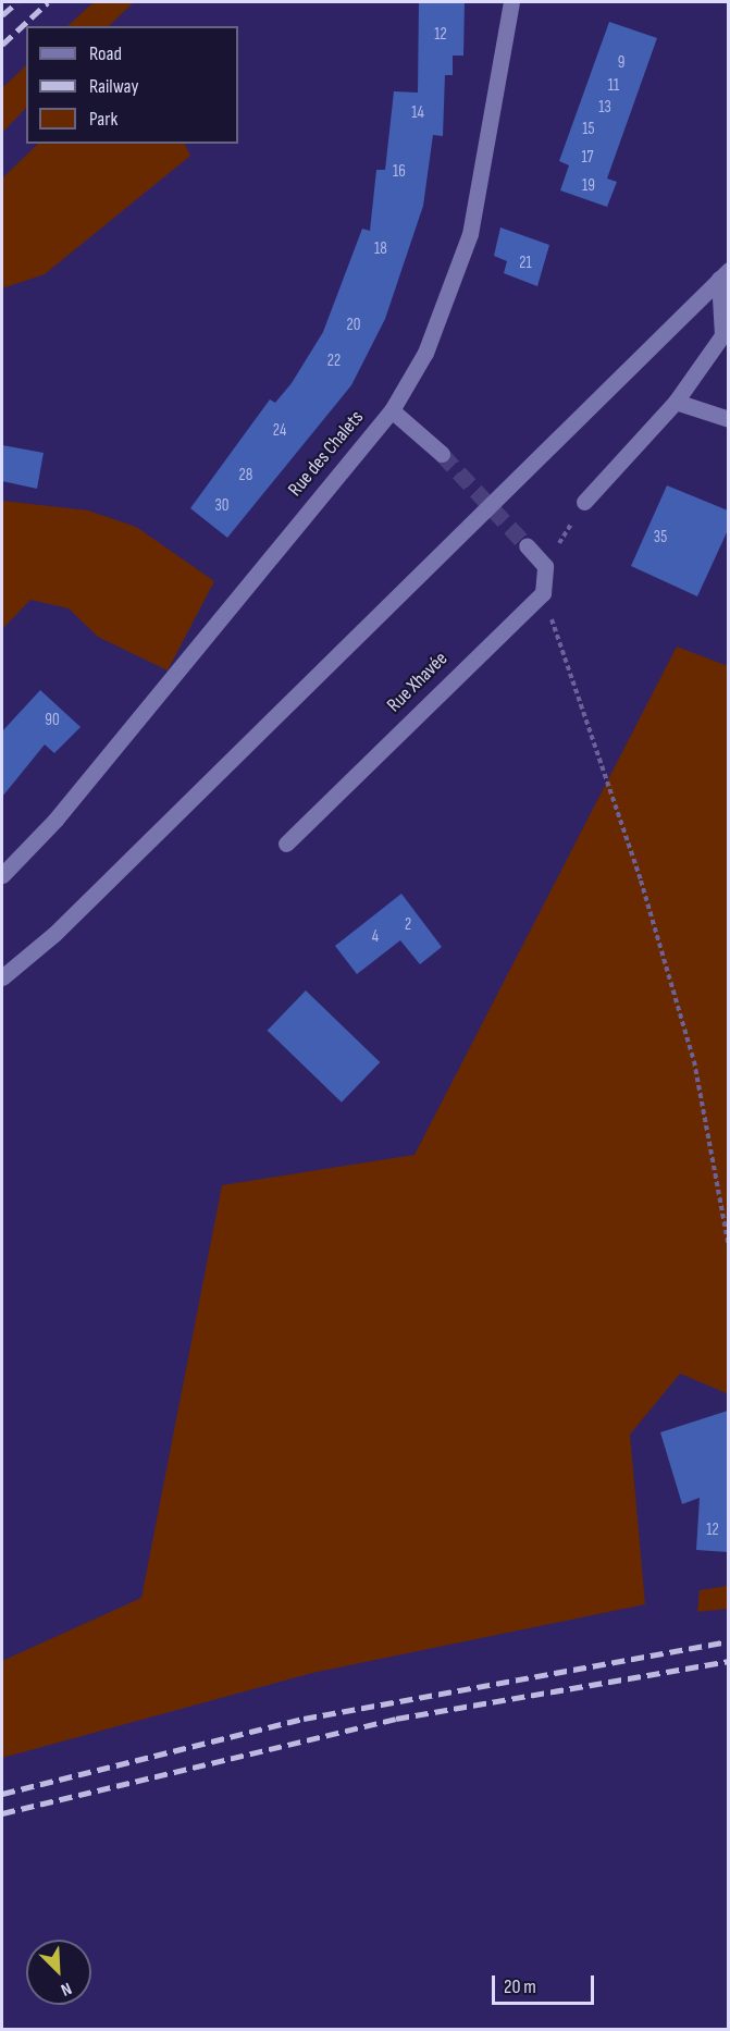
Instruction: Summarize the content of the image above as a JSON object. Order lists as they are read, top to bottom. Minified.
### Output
{"streets":{"street":["Rue des Chalets","Rue Xhavée"]},"house_numbers":["12","9","11","13","14","15","17","16","19","18","21","20","22","24","28","30","35","90","2","4","12"],"legend":["Road","Railway","Park"],"scale_bar":"20 m","north":"bottom right"}
